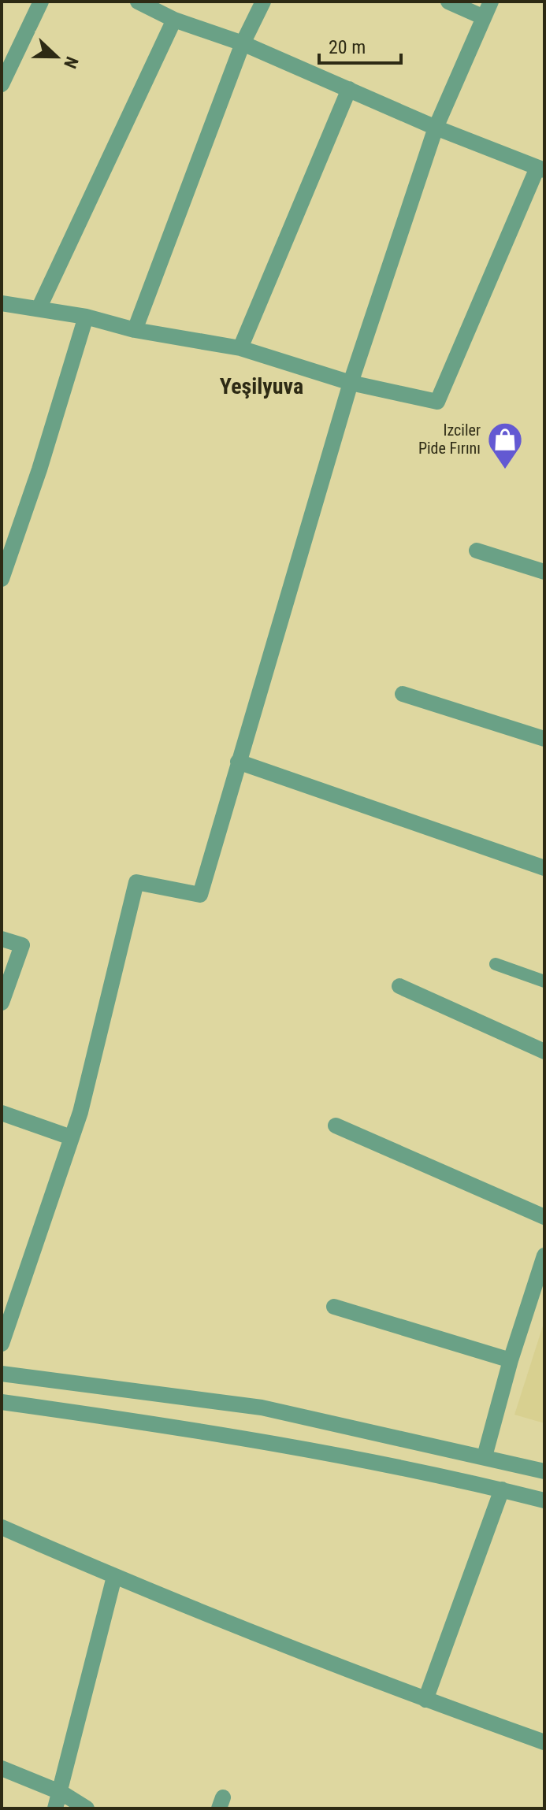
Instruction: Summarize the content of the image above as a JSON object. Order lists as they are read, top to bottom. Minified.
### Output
{"districts":["Yeşilyuva"],"places":{"shop":["Izciler Pide Fırını"]},"scale_bar":"20 m","north":"right"}
